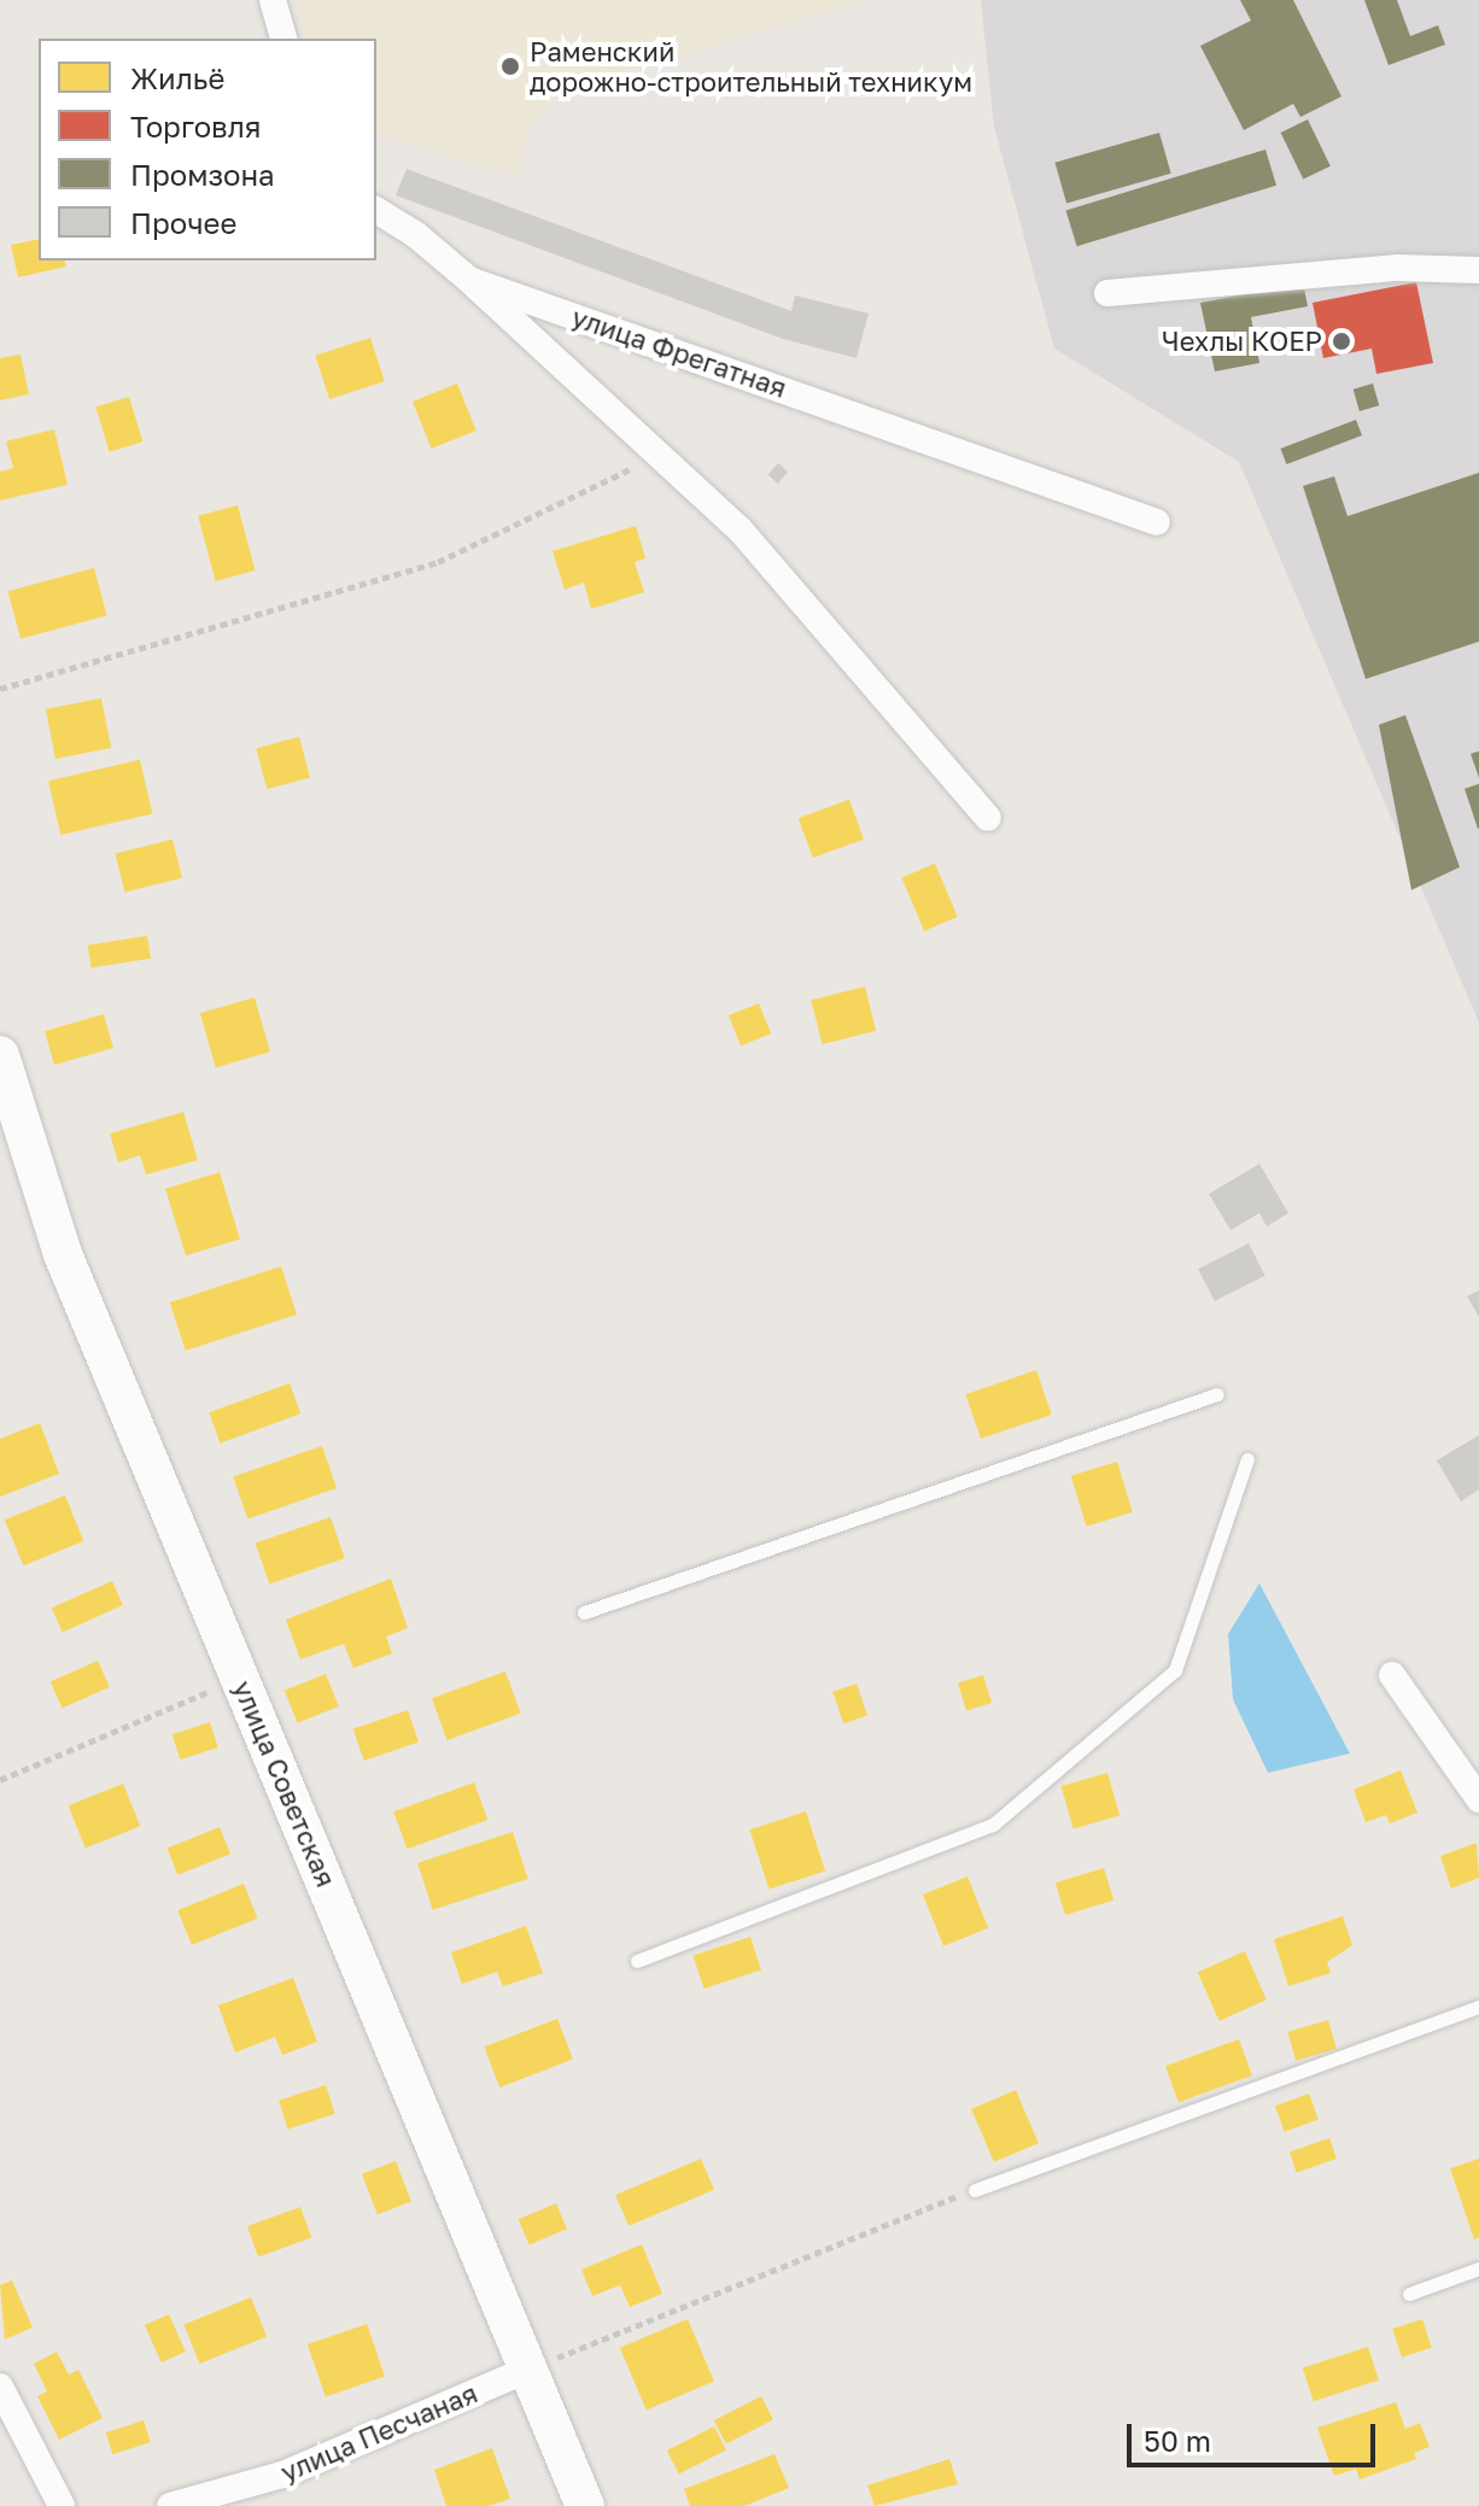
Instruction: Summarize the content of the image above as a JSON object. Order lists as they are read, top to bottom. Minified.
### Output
{"streets":{"street":["улица Фрегатная","улица Советская","улица Песчаная"]},"crossings":[["улица Советская","улица Песчаная"]],"places":["Раменский дорожно-строительный техникум","Чехлы КОЕР"],"legend":["Жильё","Торговля","Промзона","Прочее"],"scale_bar":"50 m"}
